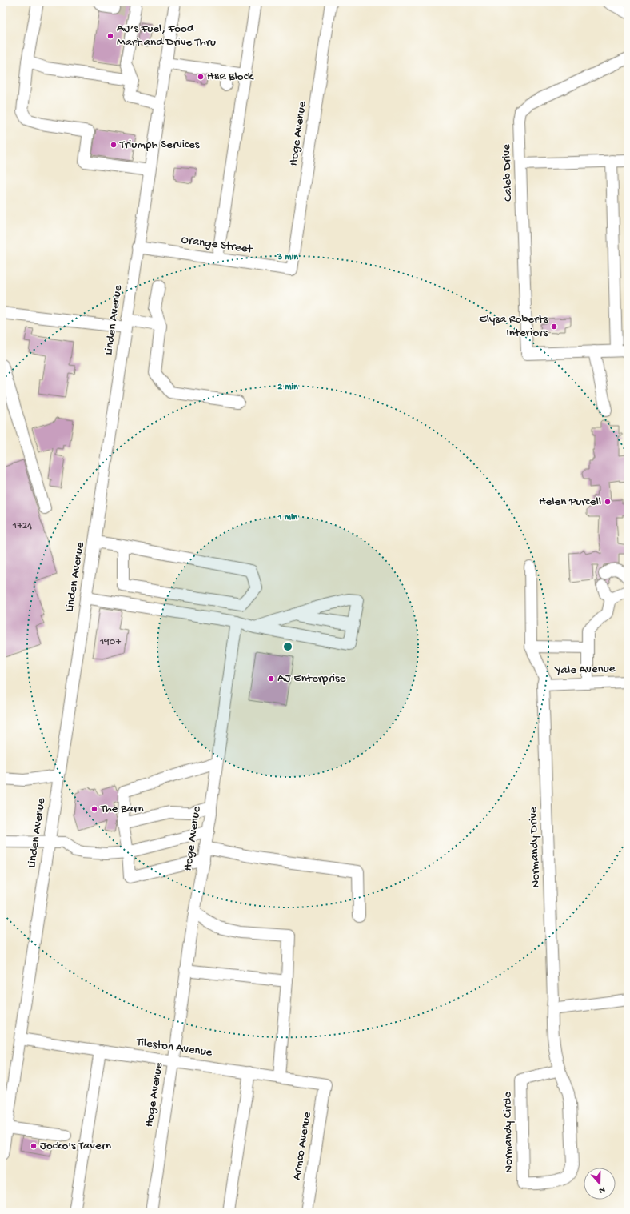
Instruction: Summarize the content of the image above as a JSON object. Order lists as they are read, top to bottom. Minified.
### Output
{"streets":{"street":["Hoge Avenue","Caleb Drive","Orange Street","Linden Avenue","Yale Avenue","Normandy Drive","Tileston Avenue","Normandy Circle","Armco Avenue"]},"crossings":[["Hoge Avenue","Orange Street"],["Hoge Avenue","Tileston Avenue"],["Orange Street","Linden Avenue"],["Linden Avenue","Tileston Avenue"],["Yale Avenue","Normandy Drive"],["Normandy Drive","Normandy Circle"],["Tileston Avenue","Armco Avenue"]],"places":["AJ’s Fuel, Food Mart and Drive Thru","H&R Block","Triumph Services","Elysa Roberts Interiors","Helen Purcell","AJ Enterprise","The Barn","Jocko's Tavern"],"house_numbers":["1724","1907"],"north":"bottom","rings":["3 min","2 min","1 min"]}
